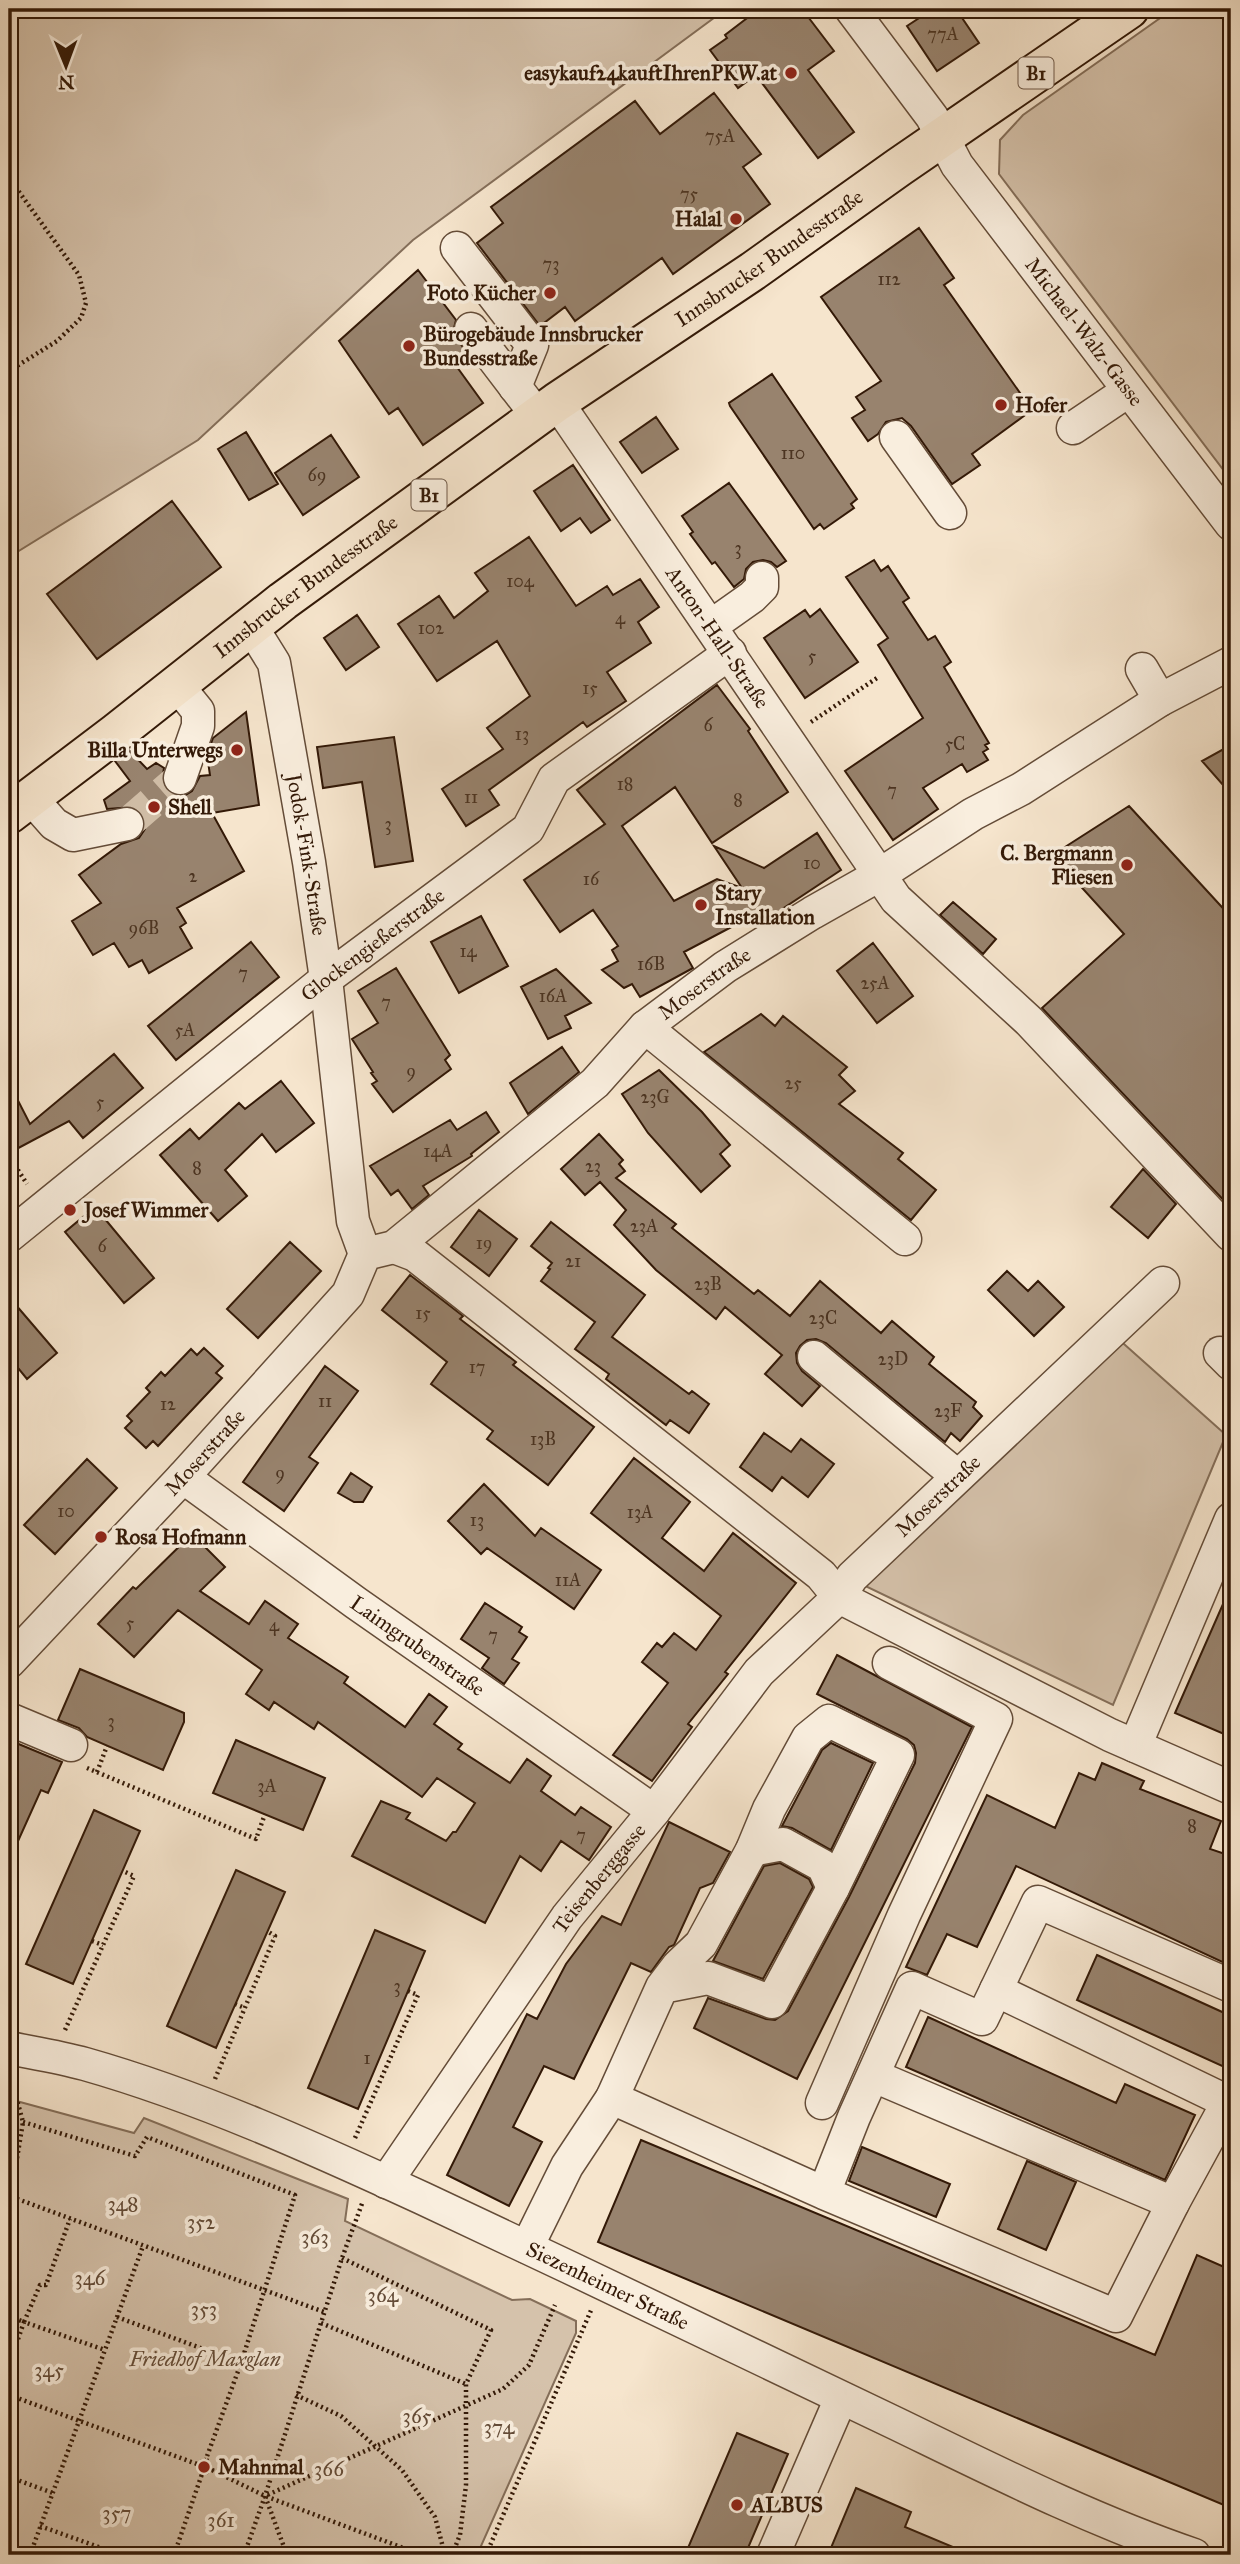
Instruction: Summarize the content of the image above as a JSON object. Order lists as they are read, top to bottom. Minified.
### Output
{"streets":{"main road":["B1","Innsbrucker Bundesstraße"],"street":["Michael-Walz-Gasse","Anton-Hall-Straße","Jodok-Fink-Straße","Glockengießerstraße","Moserstraße","Laimgrubenstraße","Teisenberggasse","Siezenheimer Straße"]},"crossings":[["Innsbrucker Bundesstraße","Michael-Walz-Gasse"],["Innsbrucker Bundesstraße","Anton-Hall-Straße"],["Innsbrucker Bundesstraße","Jodok-Fink-Straße"],["Anton-Hall-Straße","Glockengießerstraße"],["Anton-Hall-Straße","Moserstraße"],["Jodok-Fink-Straße","Glockengießerstraße"],["Jodok-Fink-Straße","Moserstraße"],["Moserstraße","Laimgrubenstraße"],["Moserstraße","Teisenberggasse"],["Laimgrubenstraße","Teisenberggasse"],["Teisenberggasse","Siezenheimer Straße"]],"parks":["348","352","363","346","364","353","Friedhof Maxglan","345","365","374","366","357","361"],"places":["easykauf24kauftIhrenPKW.at","Halal","Foto Kücher","Bürogebäude Innsbrucker Bundesstraße","Hofer","Billa Unterwegs","Shell","C. Bergmann Fliesen","Stary Installation","Josef Wimmer","Rosa Hofmann","Mahnmal","ALBUS"],"house_numbers":["77A","75A","75","73","112","110","69","3","104","4","102","5","15","6","13","5C","18","7","11","8","3","10","2","16","96B","14","16B","7","25A","16A","7","5A","9","25","23G","5","14A","23","8","23A","19","6","21","23B","15","23C","23D","17","11","12","23F","13B","9","10","13A","13","11A","5","4","7","3","3A","8","7","3","1"],"north":"bottom"}
